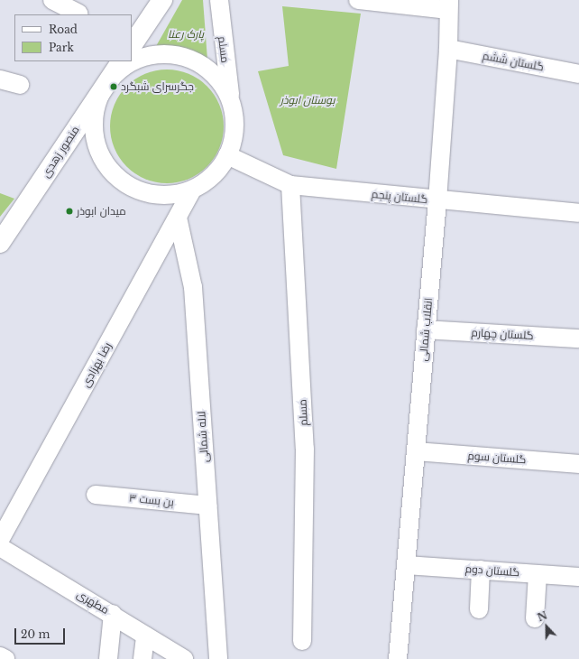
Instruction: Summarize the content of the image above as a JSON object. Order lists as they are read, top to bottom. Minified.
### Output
{"streets":{"main road":["منصور زهدی"],"street":["مسلم","گلستان ششم","گلستان پنجم","انقلاب شمالی","گلستان چهارم","رضا بهزادی","لاله شمالی","گلستان سوم","بن بست ۳","گلستان دوم","مطهری"]},"crossings":[["مسلم","گلستان پنجم"],["گلستان ششم","انقلاب شمالی"],["گلستان پنجم","انقلاب شمالی"],["انقلاب شمالی","گلستان چهارم"],["انقلاب شمالی","گلستان سوم"],["انقلاب شمالی","گلستان دوم"],["رضا بهزادی","لاله شمالی"],["لاله شمالی","بن بست ۳"]],"parks":["پارک رعنا","بوستان ابوذر"],"places":["جگرسرای شبگرد","میدان ابوذر"],"legend":["Road","Park"],"scale_bar":"20 m","north":"top"}
